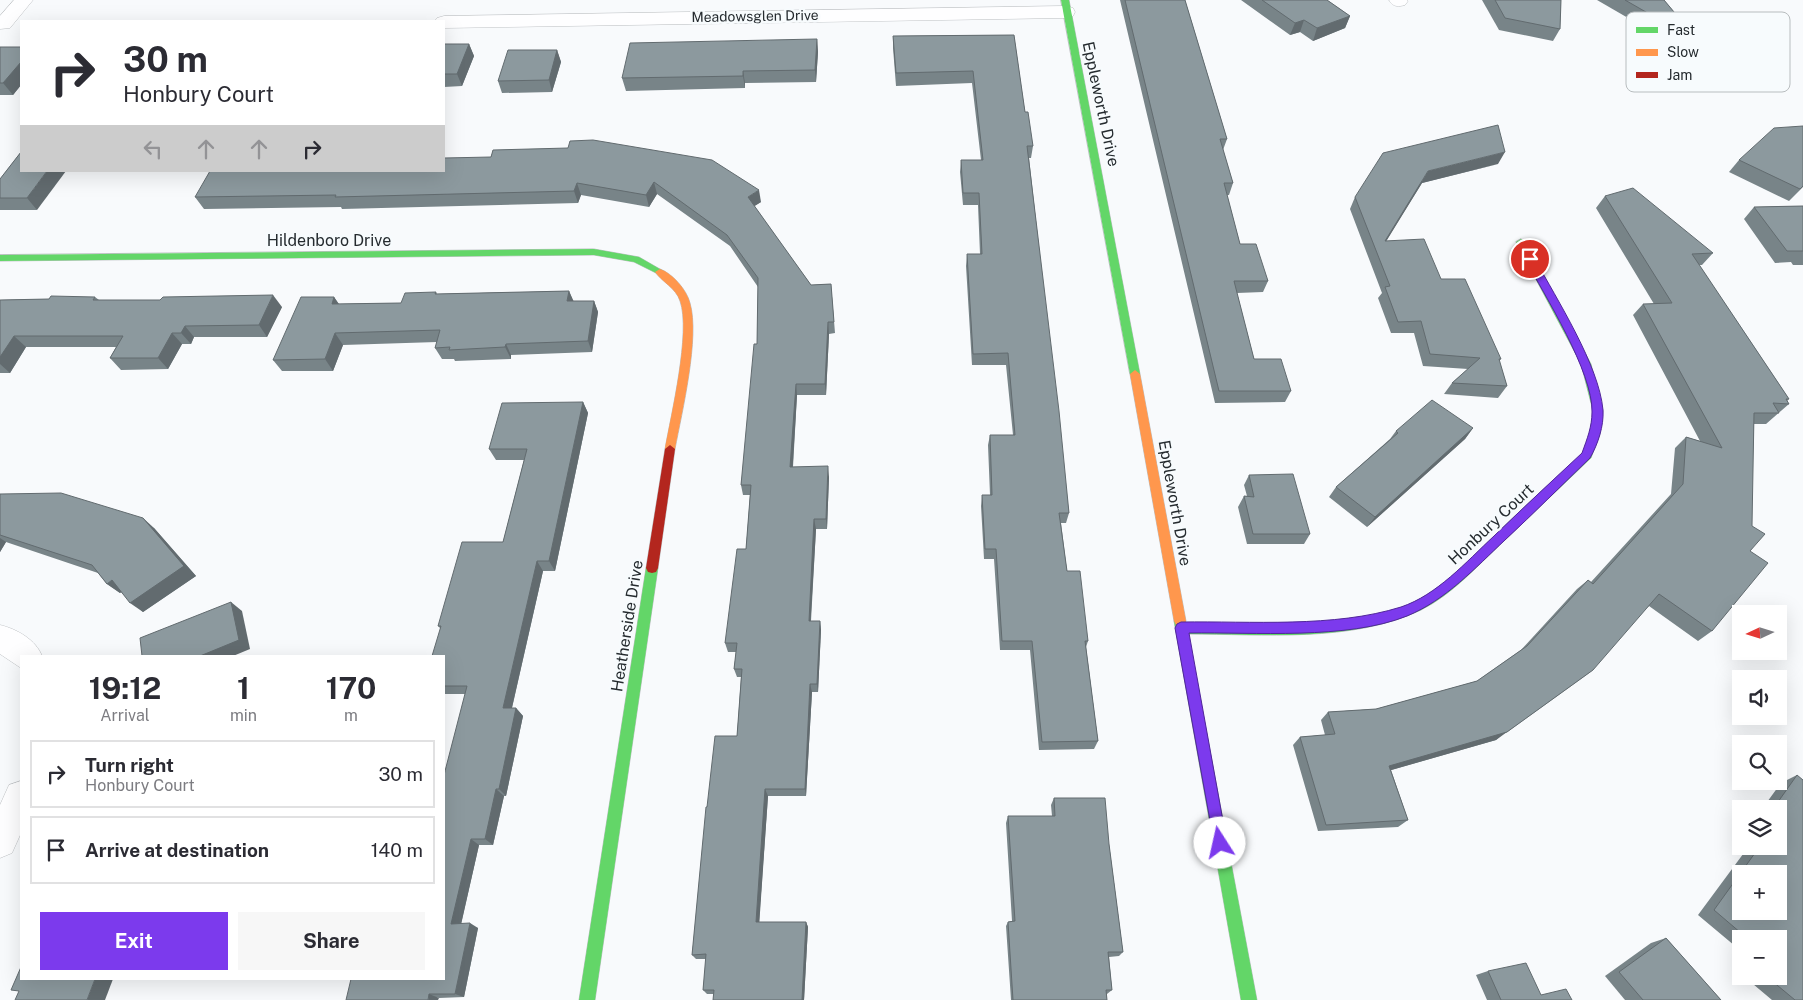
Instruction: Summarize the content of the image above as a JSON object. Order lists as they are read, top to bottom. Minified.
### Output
{"streets":{"street":["Meadowsglen Drive","Eppleworth Drive","Hildenboro Drive","Honbury Court","Heatherside Drive"]},"crossings":[["Meadowsglen Drive","Eppleworth Drive"],["Eppleworth Drive","Honbury Court"],["Hildenboro Drive","Heatherside Drive"]],"legend":["Fast","Slow","Jam"],"north":"left","page":{"turn":["30 m","Honbury Court"],"map_buttons":["+","−"],"eta":["19:12","Arrival","1","min","170","m"],"list":[{"name":"Turn right","note":"Honbury Court","value":"30 m"},{"name":"Arrive at destination","value":"140 m"}],"buttons":["Exit","Share"]}}
